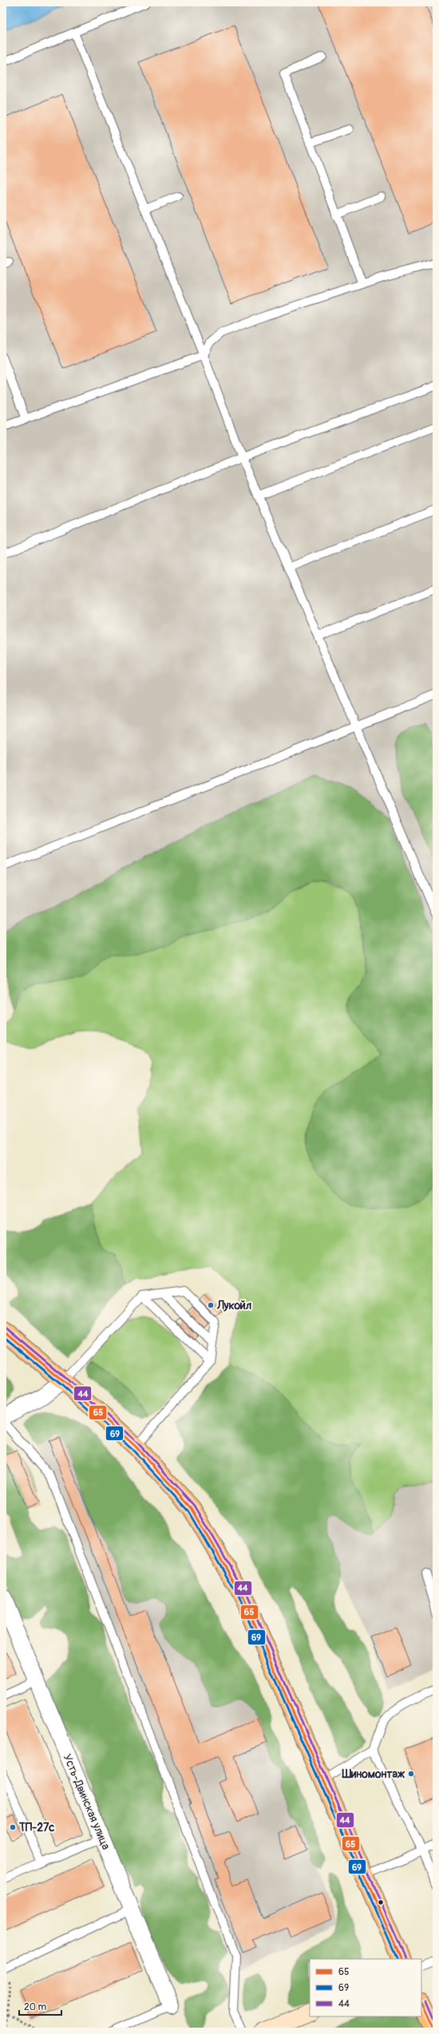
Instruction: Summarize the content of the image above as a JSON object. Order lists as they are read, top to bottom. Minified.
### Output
{"streets":{"street":["Усть-Двинская улица"]},"places":["Лукойл","Шиномонтаж","ТП-27c"],"lines":["transit line 44","transit line 65","transit line 69"],"legend":["65","69","44"],"scale_bar":"20 m"}
